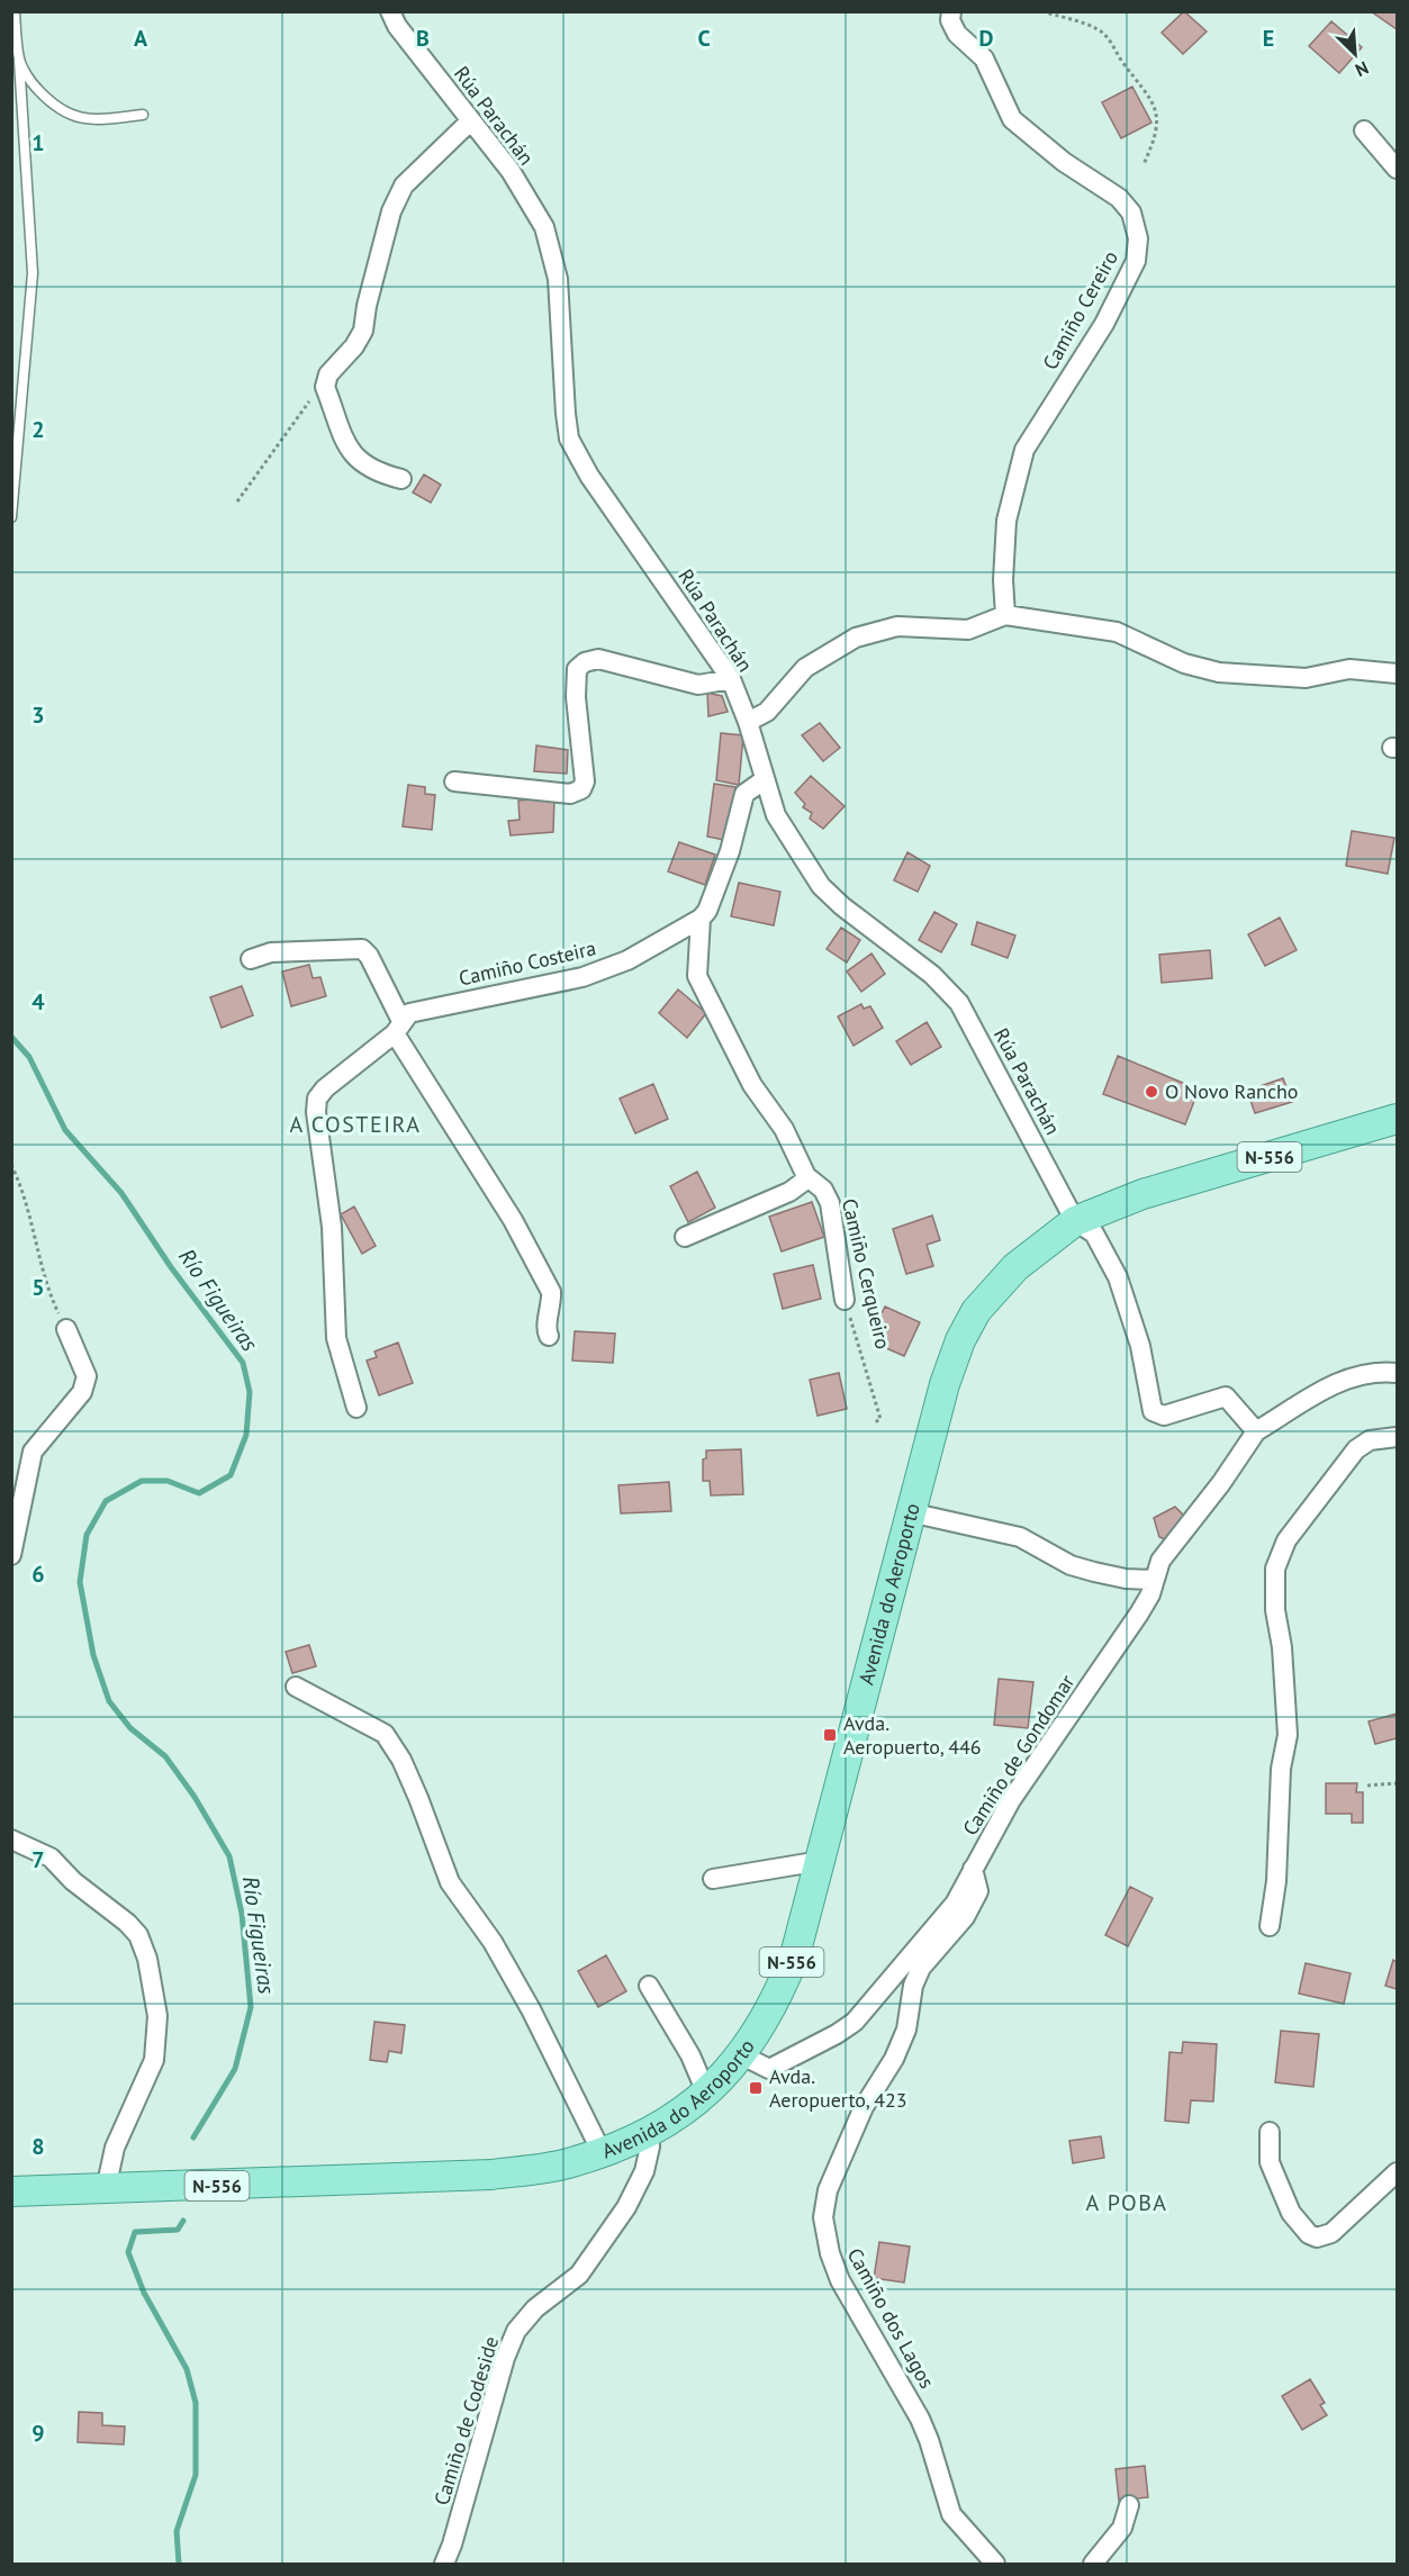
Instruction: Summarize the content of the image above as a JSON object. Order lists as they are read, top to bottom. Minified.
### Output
{"streets":{"main road":["N-556","Avenida do Aeroporto"],"street":["Rúa Parachán","Camiño Cereiro","Camiño Costeira","Camiño Cerqueiro","Camiño de Gondomar","Camiño dos Lagos","Camiño de Codeside"]},"crossings":[["Rúa Parachán","Avenida do Aeroporto"],["Camiño Costeira","Camiño Cerqueiro"],["Avenida do Aeroporto","Camiño de Gondomar"],["Avenida do Aeroporto","Camiño de Codeside"],["Camiño de Gondomar","Camiño dos Lagos"]],"districts":["A COSTEIRA","A POBA"],"water":["Río Figueiras"],"places":{"other":["O Novo Rancho"],"transit":["Avda. Aeropuerto, 446","Avda. Aeropuerto, 423"]},"north":"bottom right","grid":{"columns":["A","B","C","D","E"],"rows":["1","2","3","4","5","6","7","8","9"]}}
